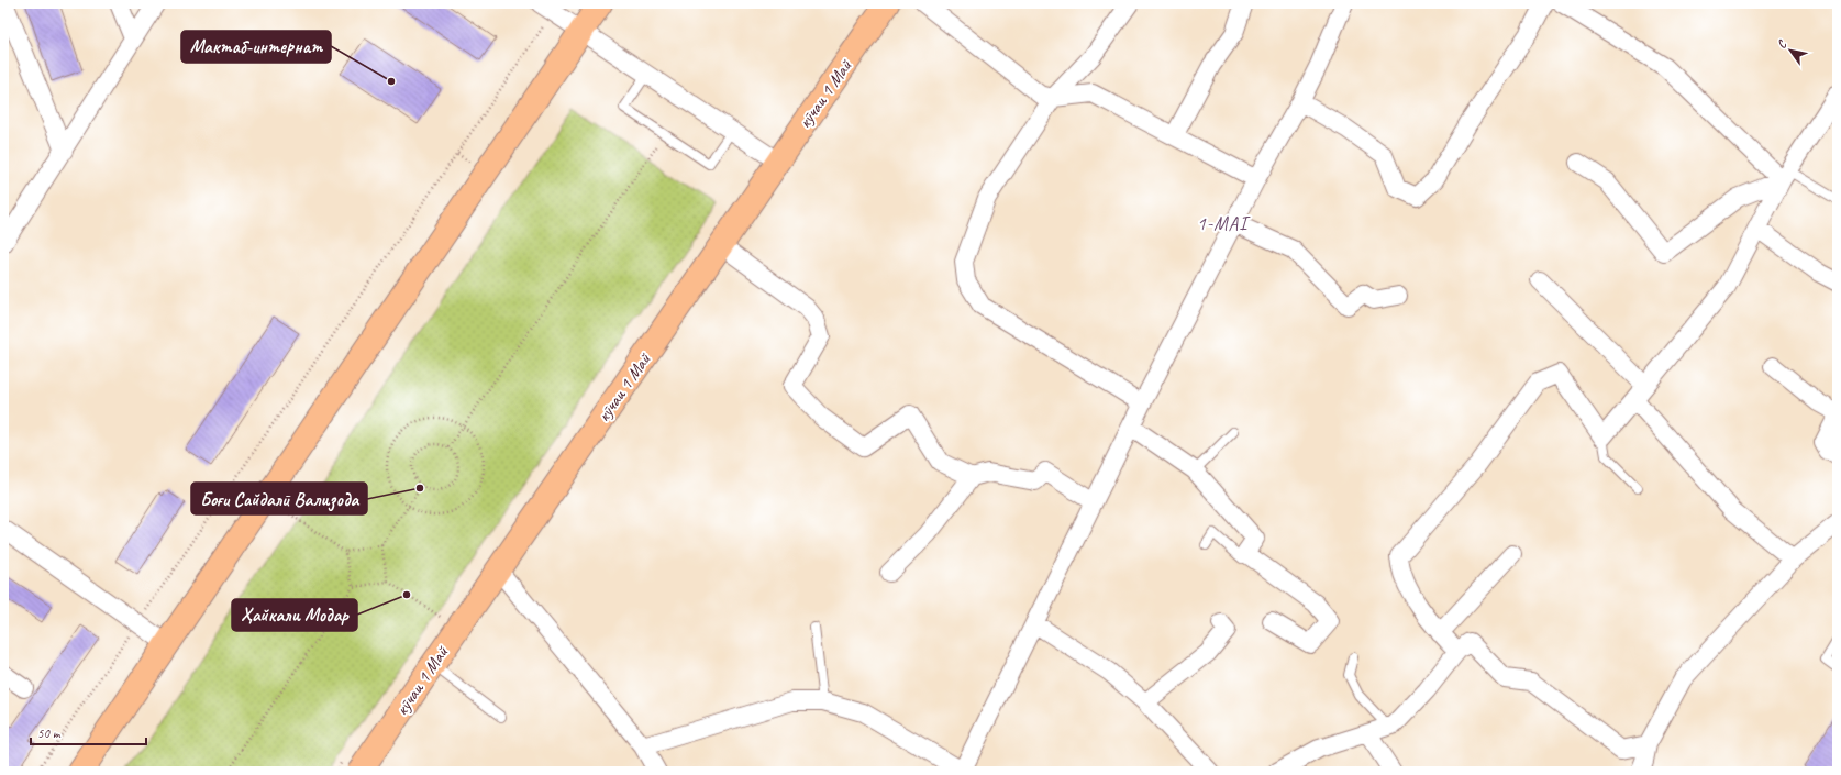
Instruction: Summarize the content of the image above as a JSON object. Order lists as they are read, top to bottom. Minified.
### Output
{"streets":{"main road":["кӯчаи 1 Май"]},"districts":["1-MAI"],"places":["Мактаб-интернат","Боғи Сайдалӣ Вализода","Ҳайкали Модар"],"scale_bar":"50 m","north":"top left"}
